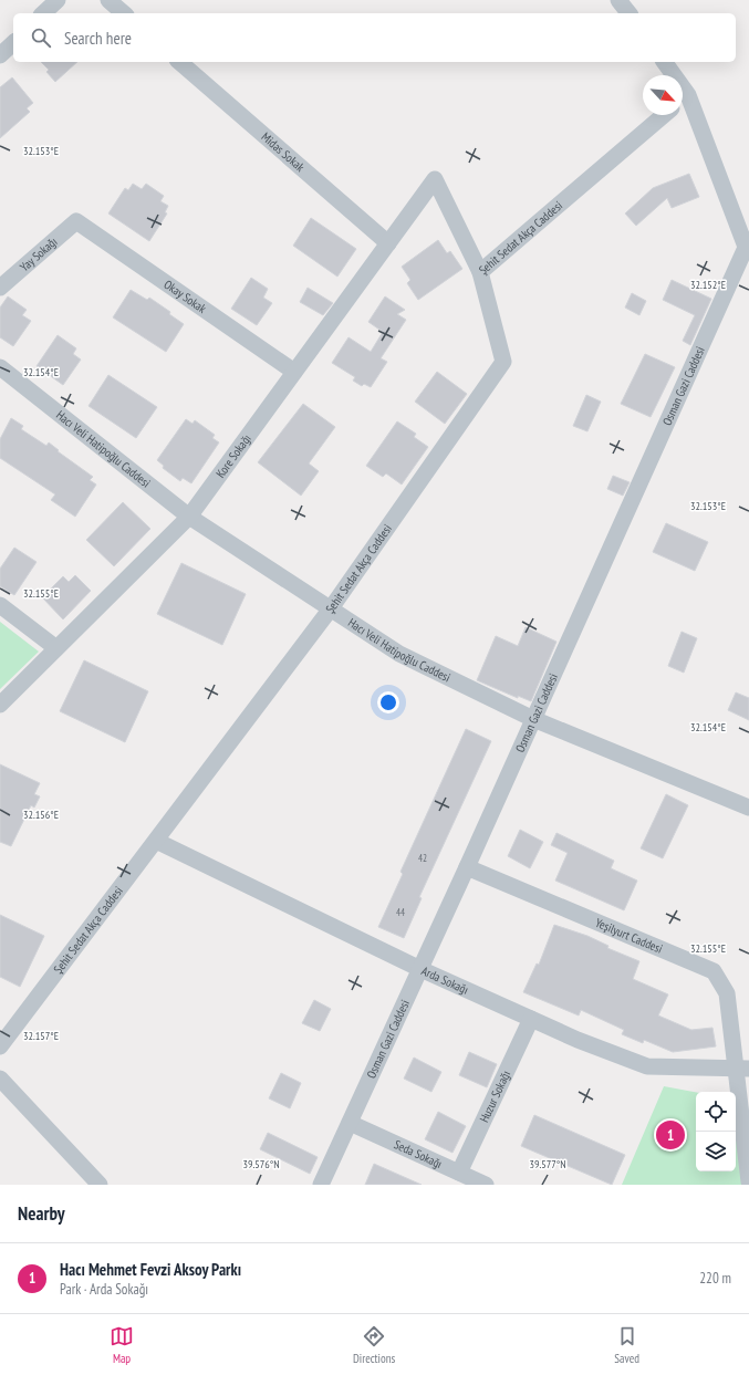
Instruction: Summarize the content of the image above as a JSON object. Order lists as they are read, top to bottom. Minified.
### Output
{"streets":{"street":["Midas Sokak","Şehit Sedat Akça Caddesi","Yay Sokağı","Okay Sokak","Osman Gazi Caddesi","Hacı Veli Hatipoğlu Caddesi","Kore Sokağı","Yeşilyurt Caddesi","Arda Sokağı","Huzur Sokağı","Seda Sokağı"]},"crossings":[["Midas Sokak","Kore Sokağı"],["Şehit Sedat Akça Caddesi","Hacı Veli Hatipoğlu Caddesi"],["Şehit Sedat Akça Caddesi","Kore Sokağı"],["Şehit Sedat Akça Caddesi","Arda Sokağı"],["Yay Sokağı","Okay Sokak"],["Okay Sokak","Kore Sokağı"],["Osman Gazi Caddesi","Hacı Veli Hatipoğlu Caddesi"],["Osman Gazi Caddesi","Yeşilyurt Caddesi"],["Osman Gazi Caddesi","Arda Sokağı"],["Osman Gazi Caddesi","Seda Sokağı"],["Hacı Veli Hatipoğlu Caddesi","Kore Sokağı"],["Yeşilyurt Caddesi","Arda Sokağı"],["Arda Sokağı","Huzur Sokağı"],["Huzur Sokağı","Seda Sokağı"]],"house_numbers":["42","44"],"north":"bottom right","page":{"search":"Search here","pins":"1","heading":"Nearby","list":[{"mark":"1","name":"Hacı Mehmet Fevzi Aksoy Parkı","note":"Park · Arda Sokağı","value":"220 m"}],"nav":["Map","Directions","Saved"]},"coordinates":["32.153°E","32.152°E","32.154°E","32.155°E","32.156°E","32.157°E","39.576°N","39.577°N"]}
